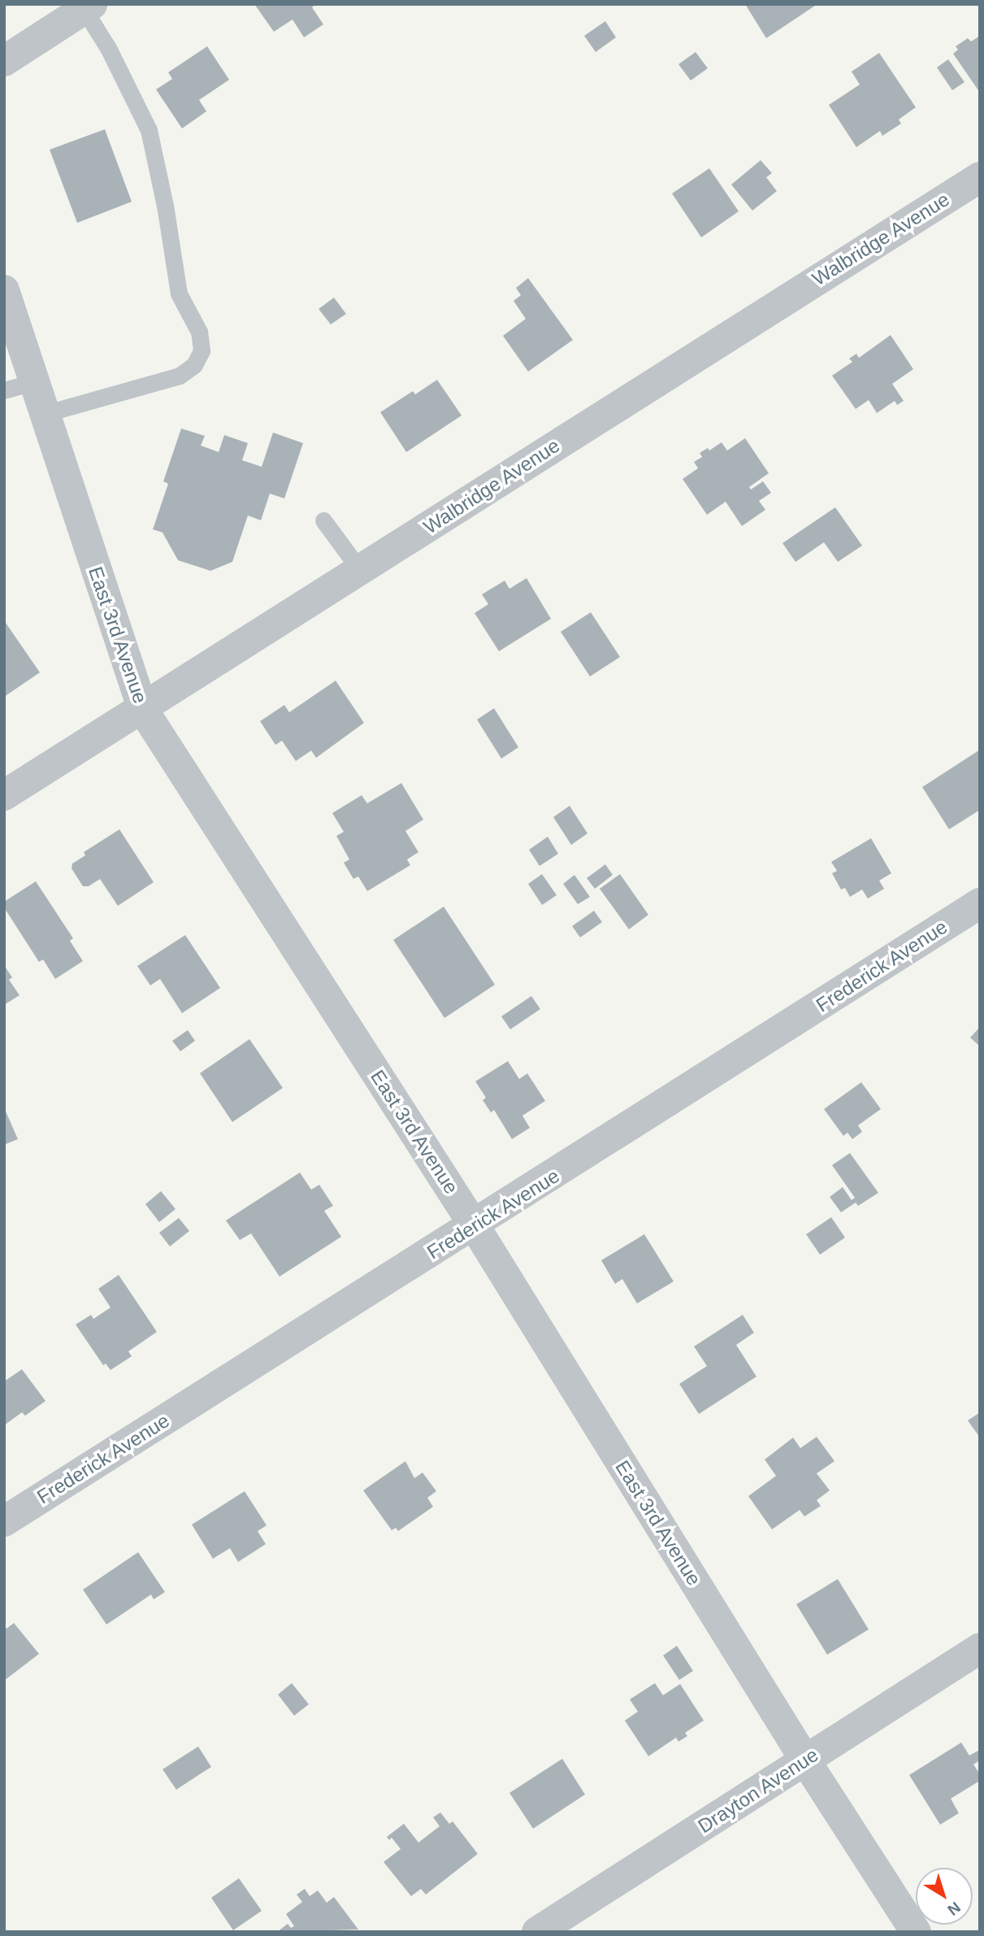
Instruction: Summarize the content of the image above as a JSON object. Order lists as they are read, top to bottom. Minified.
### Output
{"streets":{"street":["Walbridge Avenue","East 3rd Avenue","Frederick Avenue","Drayton Avenue"]},"crossings":[["Walbridge Avenue","East 3rd Avenue"],["East 3rd Avenue","Frederick Avenue"],["East 3rd Avenue","Drayton Avenue"]],"north":"bottom right"}
